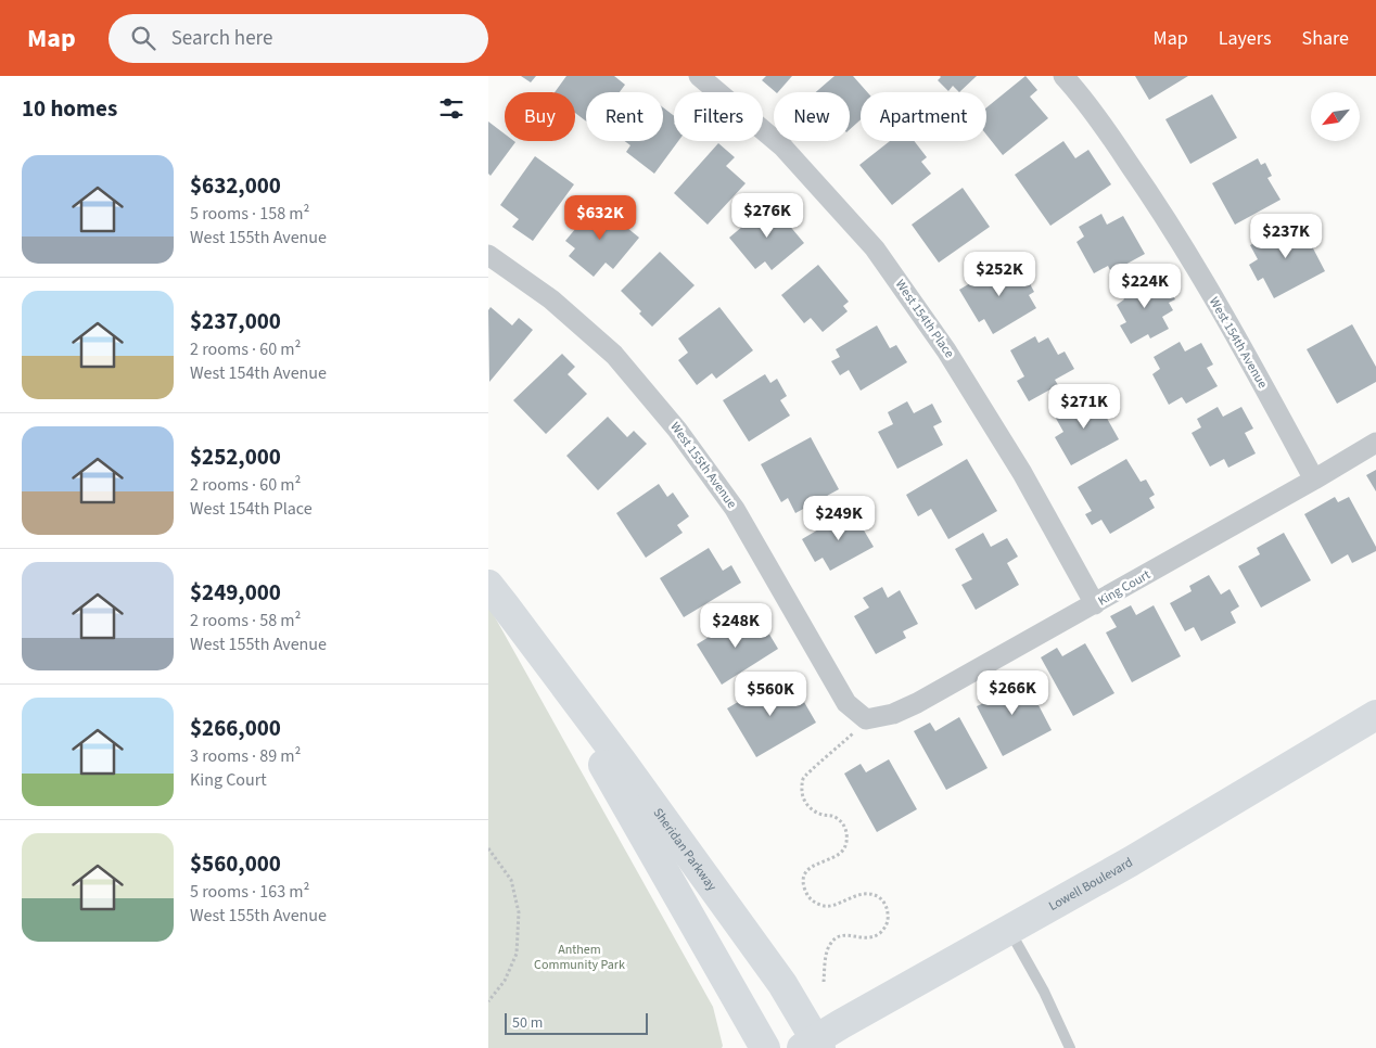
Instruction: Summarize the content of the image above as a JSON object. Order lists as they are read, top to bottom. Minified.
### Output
{"streets":{"main road":["Sheridan Parkway","Lowell Boulevard"],"street":["West 154th Place","West 154th Avenue","West 155th Avenue","King Court"]},"crossings":[["West 154th Place","King Court"],["West 154th Avenue","King Court"],["West 155th Avenue","King Court"],["Sheridan Parkway","Lowell Boulevard"]],"parks":["Anthem Community Park"],"scale_bar":"50 m","north":"bottom left","page":{"header":"Map","search":"Search here","nav":["Map","Layers","Share"],"heading":"10 homes","chip":["Buy","Rent","Filters","New","Apartment"],"list":[{"name":"$632,000","note":"5 rooms · 158 m² · West 155th Avenue"},{"name":"$237,000","note":"2 rooms · 60 m² · West 154th Avenue"},{"name":"$252,000","note":"2 rooms · 60 m² · West 154th Place"},{"name":"$249,000","note":"2 rooms · 58 m² · West 155th Avenue"},{"name":"$266,000","note":"3 rooms · 89 m² · King Court"},{"name":"$560,000","note":"5 rooms · 163 m² · West 155th Avenue"}],"price":["$276K","$632K","$237K","$252K","$224K","$271K","$249K","$248K","$266K","$560K"],"scale":"50 m"}}
